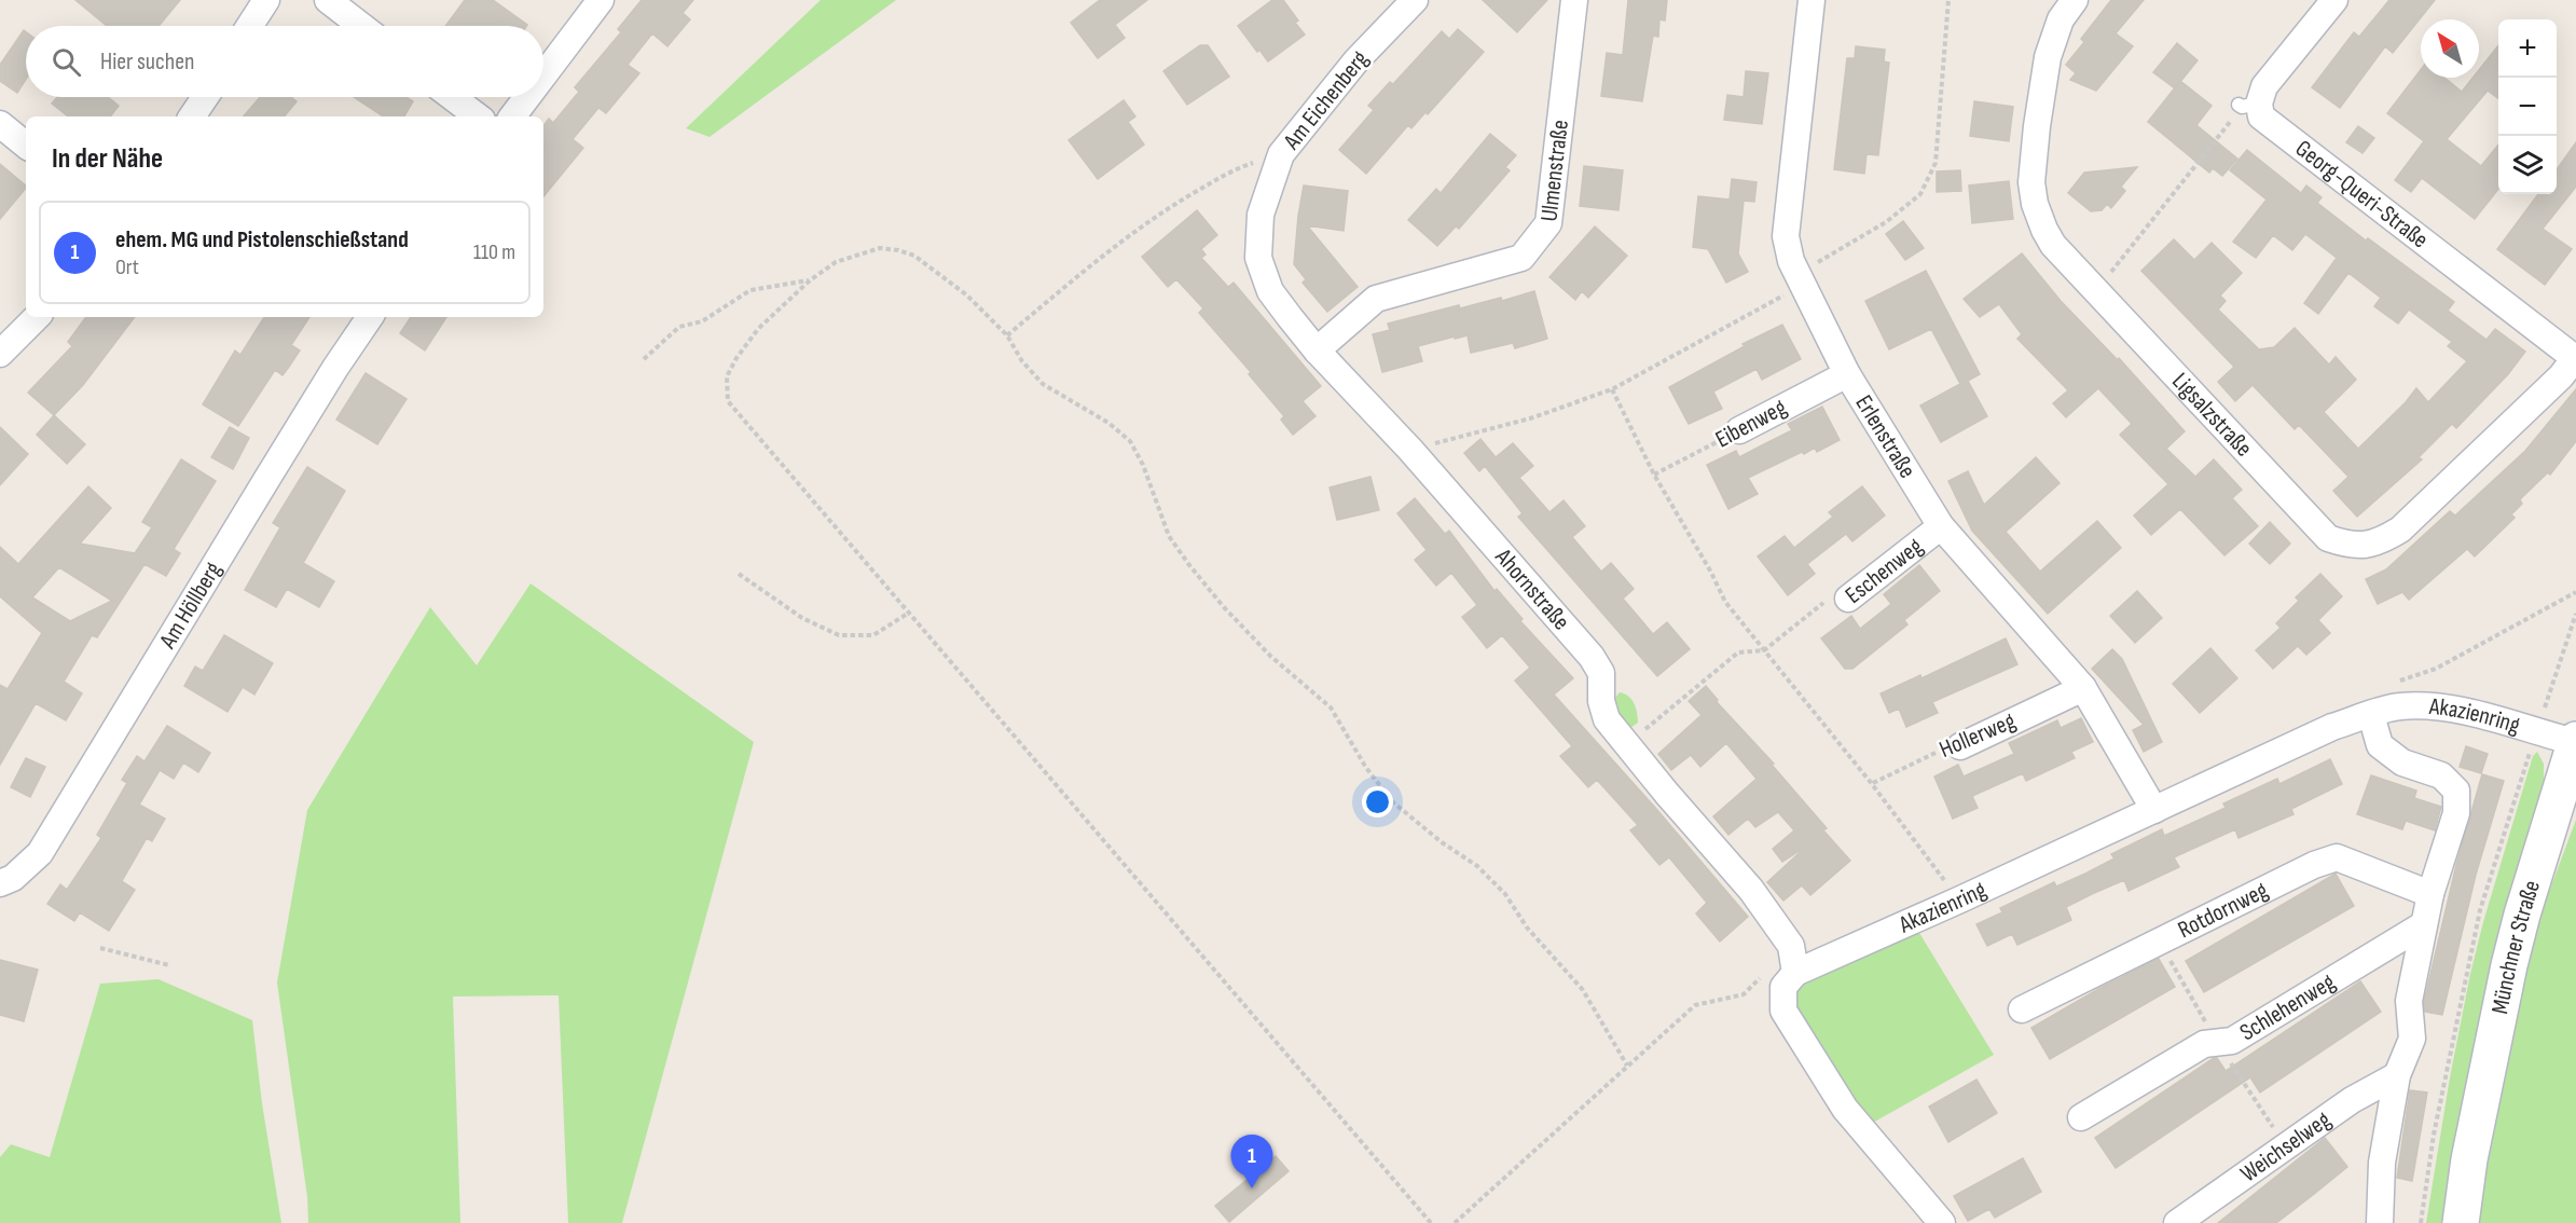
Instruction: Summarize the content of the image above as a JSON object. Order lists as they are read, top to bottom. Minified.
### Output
{"streets":{"main road":["Münchner Straße"],"street":["Am Eichenberg","Ulmenstraße","Georg-Queri-Straße","Ligsalzstraße","Eibenweg","Erlenstraße","Eschenweg","Ahornstraße","Am Höllberg","Akazienring","Hollerweg","Rotdornweg","Schlehenweg","Weichselweg"]},"crossings":[["Am Eichenberg","Ahornstraße"],["Ulmenstraße","Ahornstraße"],["Georg-Queri-Straße","Ligsalzstraße"],["Eibenweg","Erlenstraße"],["Erlenstraße","Eschenweg"],["Erlenstraße","Akazienring"],["Erlenstraße","Hollerweg"],["Ahornstraße","Akazienring"],["Akazienring","Münchner Straße"]],"north":"top left","page":{"map_buttons":["+","−"],"search":"Hier suchen","heading":"In der Nähe","list":[{"mark":"1","name":"ehem. MG und Pistolenschießstand","note":"Ort","value":"110 m"}],"pins":"1"}}
